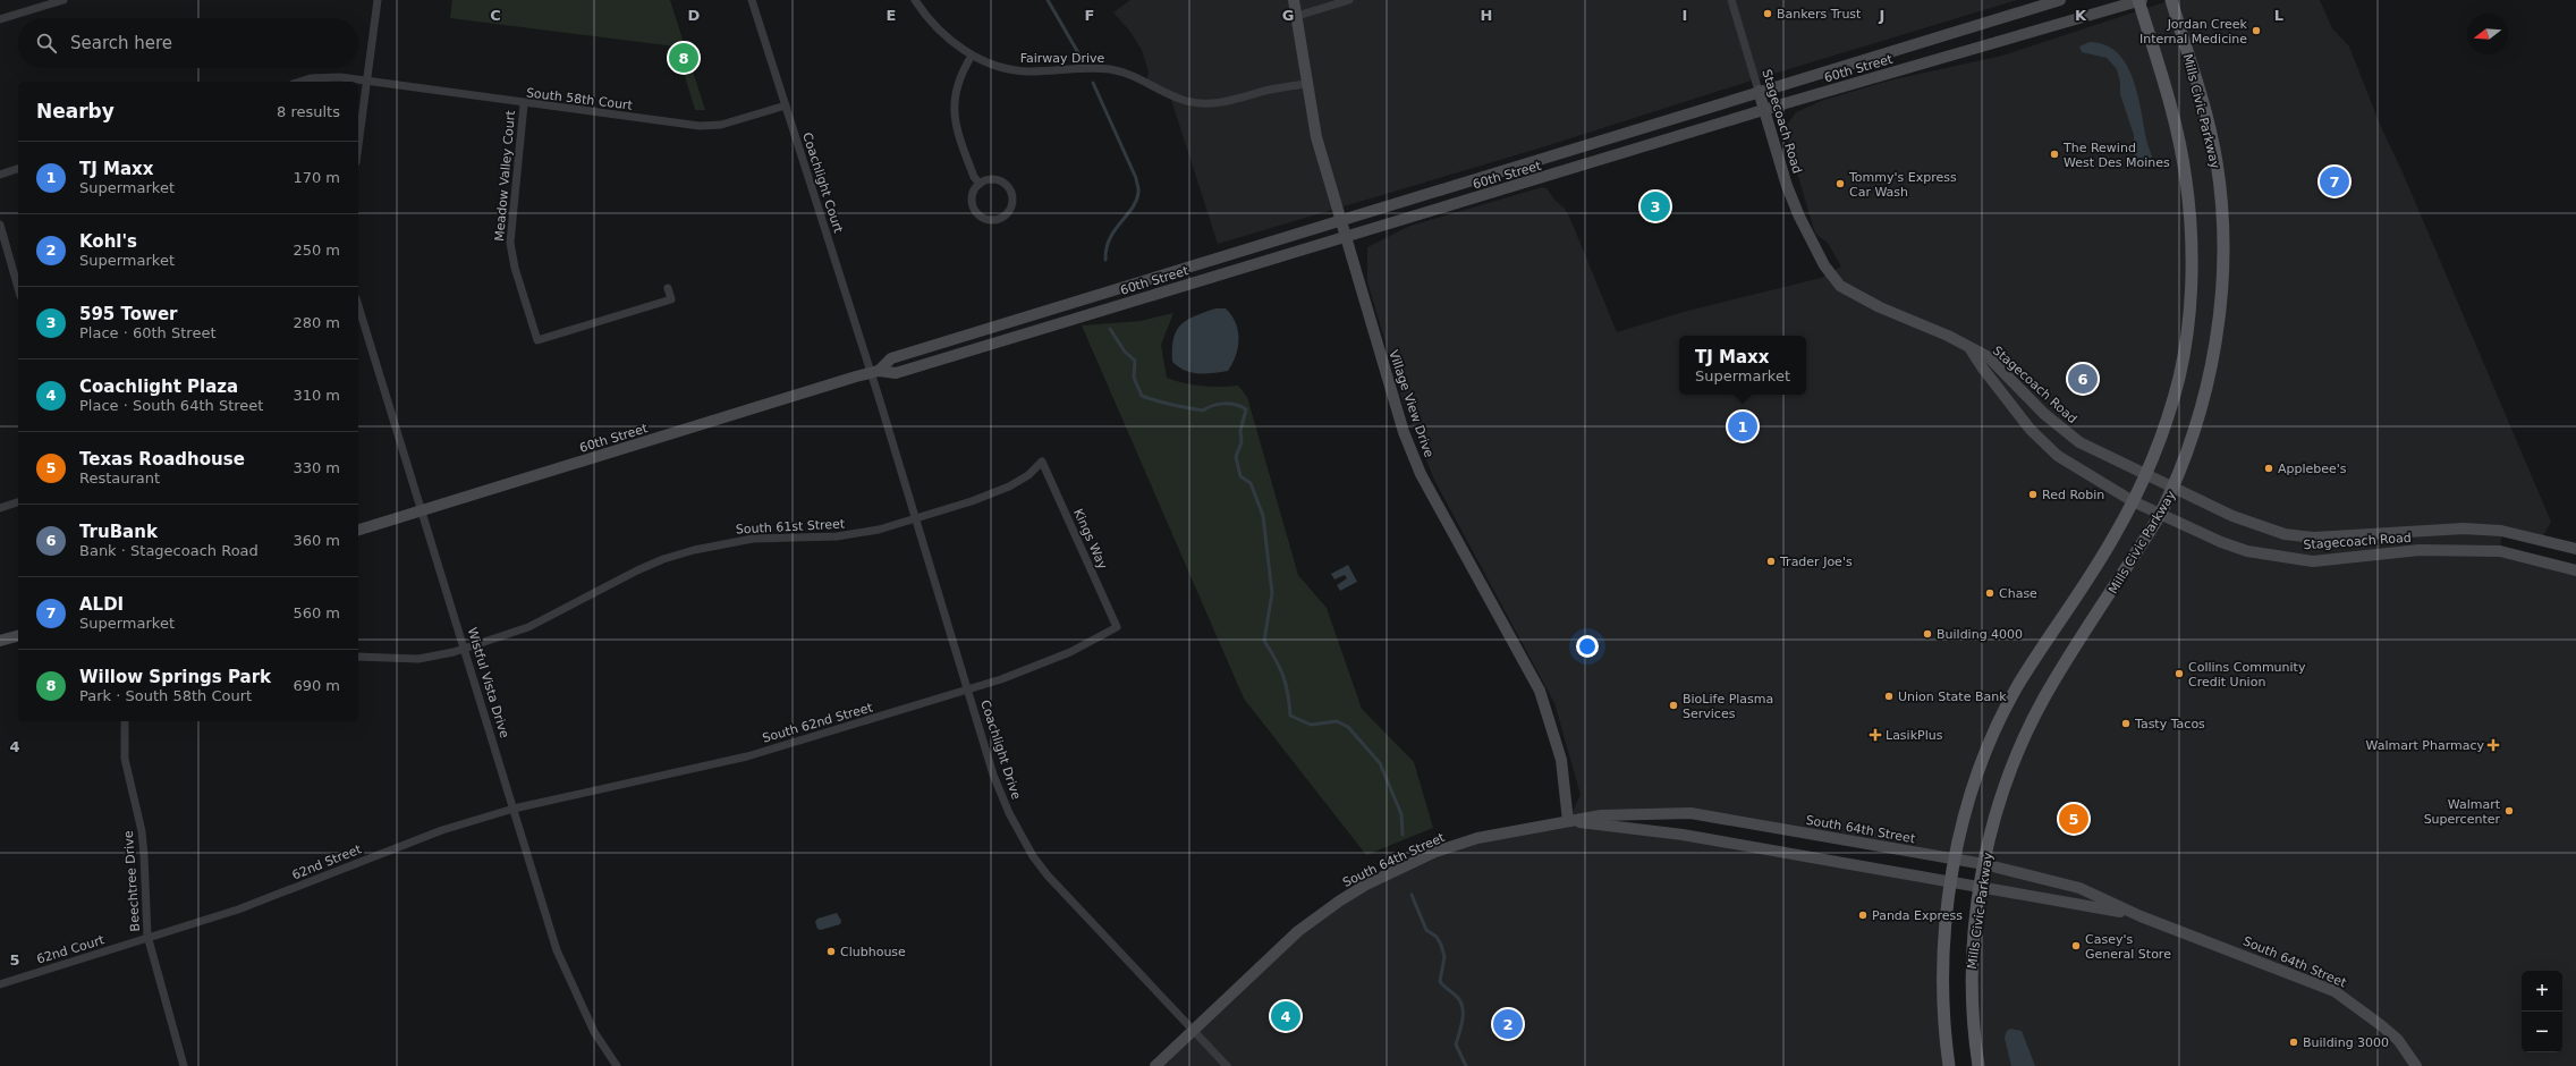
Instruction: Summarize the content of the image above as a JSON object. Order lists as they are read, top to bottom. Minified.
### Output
{"streets":{"main road":["Mills Civic Parkway"],"street":["Fairway Drive","60th Street","South 58th Court","Stagecoach Road","Meadow Valley Court","Coachlight Court","Village View Drive","South 61st Street","Kings Way","Wistful Vista Drive","South 62nd Street","Coachlight Drive","South 64th Street","62nd Street","Beechtree Drive","62nd Court"]},"crossings":[["Fairway Drive","Village View Drive"],["60th Street","Stagecoach Road"],["60th Street","Coachlight Court"],["60th Street","Village View Drive"],["60th Street","Wistful Vista Drive"],["60th Street","Coachlight Drive"],["South 58th Court","Meadow Valley Court"],["South 58th Court","Coachlight Court"],["Mills Civic Parkway","Stagecoach Road"],["Mills Civic Parkway","South 64th Street"],["Coachlight Court","Coachlight Drive"],["Village View Drive","South 64th Street"],["South 61st Street","Kings Way"],["South 61st Street","Wistful Vista Drive"],["South 61st Street","Coachlight Drive"],["Kings Way","South 62nd Street"],["Wistful Vista Drive","South 62nd Street"],["Wistful Vista Drive","62nd Street"],["South 62nd Street","Coachlight Drive"],["South 62nd Street","62nd Street"],["Coachlight Drive","South 64th Street"],["62nd Street","Beechtree Drive"],["62nd Street","62nd Court"],["Beechtree Drive","62nd Court"]],"places":{"other":["Bankers Trust","Jordan Creek Internal Medicine","The Rewind West Des Moines","Tommy's Express Car Wash","Applebee's","Red Robin","Trader Joe's","Chase","Building 4000","Collins Community Credit Union","Union State Bank","BioLife Plasma Services","Tasty Tacos","Walmart Supercenter","Panda Express","Casey's General Store","Clubhouse","Building 3000"],"health":["LasikPlus","Walmart Pharmacy"]},"north":"left","page":{"search":"Search here","pins":["8","7","3","6","1","5","4","2"],"heading":["Nearby","8 results"],"list":[{"mark":"1","name":"TJ Maxx","note":"Supermarket","value":"170 m"},{"mark":"2","name":"Kohl's","note":"Supermarket","value":"250 m"},{"mark":"3","name":"595 Tower","note":"Place · 60th Street","value":"280 m"},{"mark":"4","name":"Coachlight Plaza","note":"Place · South 64th Street","value":"310 m"},{"mark":"5","name":"Texas Roadhouse","note":"Restaurant","value":"330 m"},{"mark":"6","name":"TruBank","note":"Bank · Stagecoach Road","value":"360 m"},{"mark":"7","name":"ALDI","note":"Supermarket","value":"560 m"},{"mark":"8","name":"Willow Springs Park","note":"Park · South 58th Court","value":"690 m"}],"popup":["TJ Maxx","Supermarket"],"map_buttons":["+","−"]},"grid":{"columns":["C","D","E","F","G","H","I","J","K","L"],"rows":["4","5"]}}
